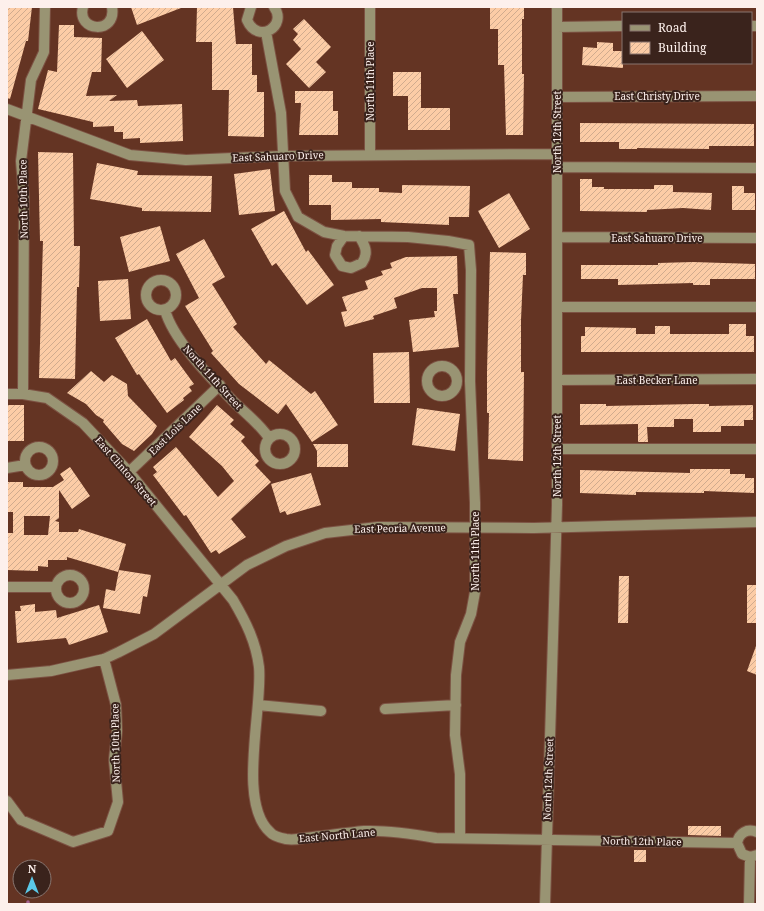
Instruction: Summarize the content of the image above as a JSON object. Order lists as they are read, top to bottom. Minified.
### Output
{"streets":{"street":["North 11th Place","East Christy Drive","North 12th Street","East Sahuaro Drive","North 10th Place","North 11th Street","East Becker Lane","East Lois Lane","East Clinton Street","East Peoria Avenue","East North Lane","North 12th Place"]},"crossings":[["North 11th Place","East Sahuaro Drive"],["North 11th Place","East Peoria Avenue"],["North 11th Place","East North Lane"],["East Christy Drive","North 12th Street"],["North 12th Street","East Sahuaro Drive"],["North 12th Street","East Becker Lane"],["North 12th Street","East Peoria Avenue"],["North 12th Street","East North Lane"],["North 12th Street","North 12th Place"],["East Sahuaro Drive","North 10th Place"],["North 10th Place","East Clinton Street"],["North 10th Place","East Peoria Avenue"],["North 11th Street","East Lois Lane"],["East Lois Lane","East Clinton Street"],["East Clinton Street","East Peoria Avenue"],["East Clinton Street","East North Lane"],["East Peoria Avenue","East North Lane"],["East North Lane","North 12th Place"]],"legend":["Road","Building"],"north":"top"}
